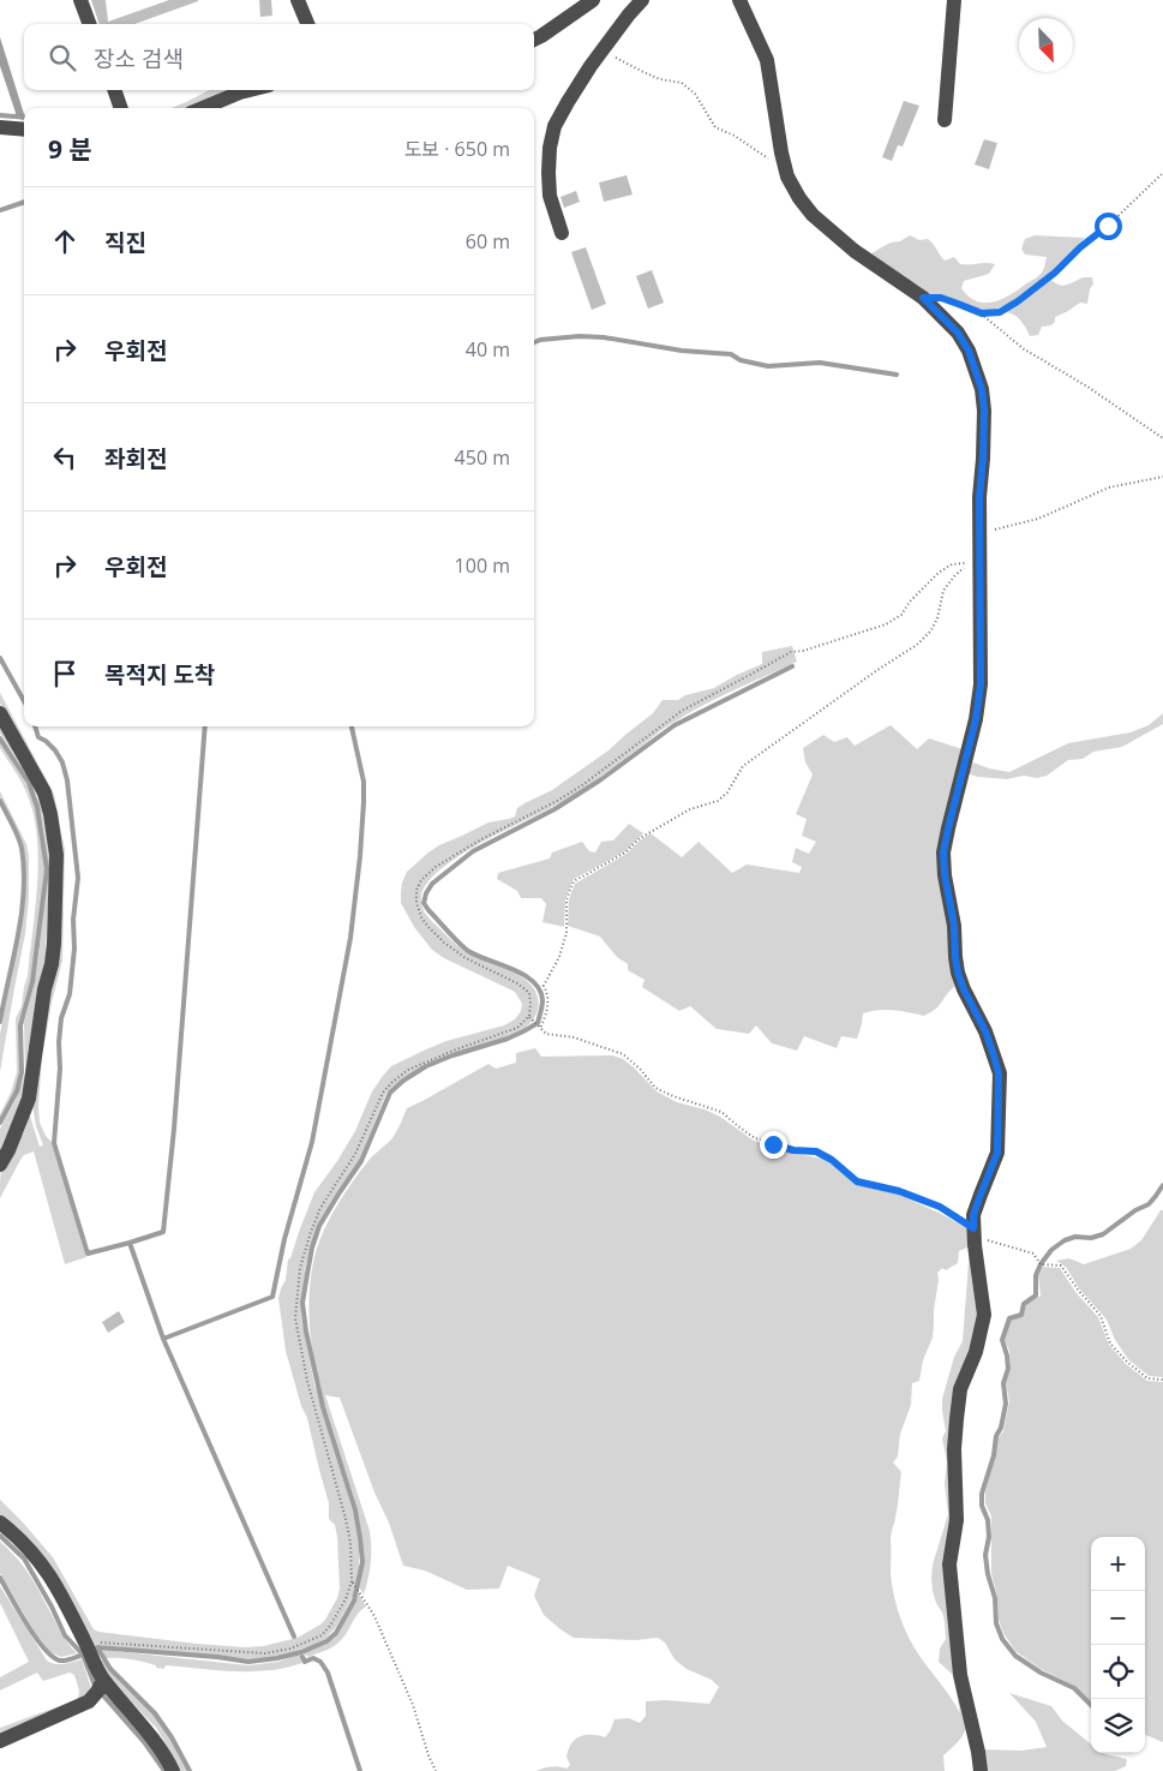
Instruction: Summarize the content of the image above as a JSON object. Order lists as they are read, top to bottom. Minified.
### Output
{"north":"bottom right","page":{"search":"장소 검색","heading":["9 분","도보 · 650 m"],"list":[["직진","60 m"],["우회전","40 m"],["좌회전","450 m"],["우회전","100 m"],"목적지 도착"],"map_buttons":["+","−"]}}
